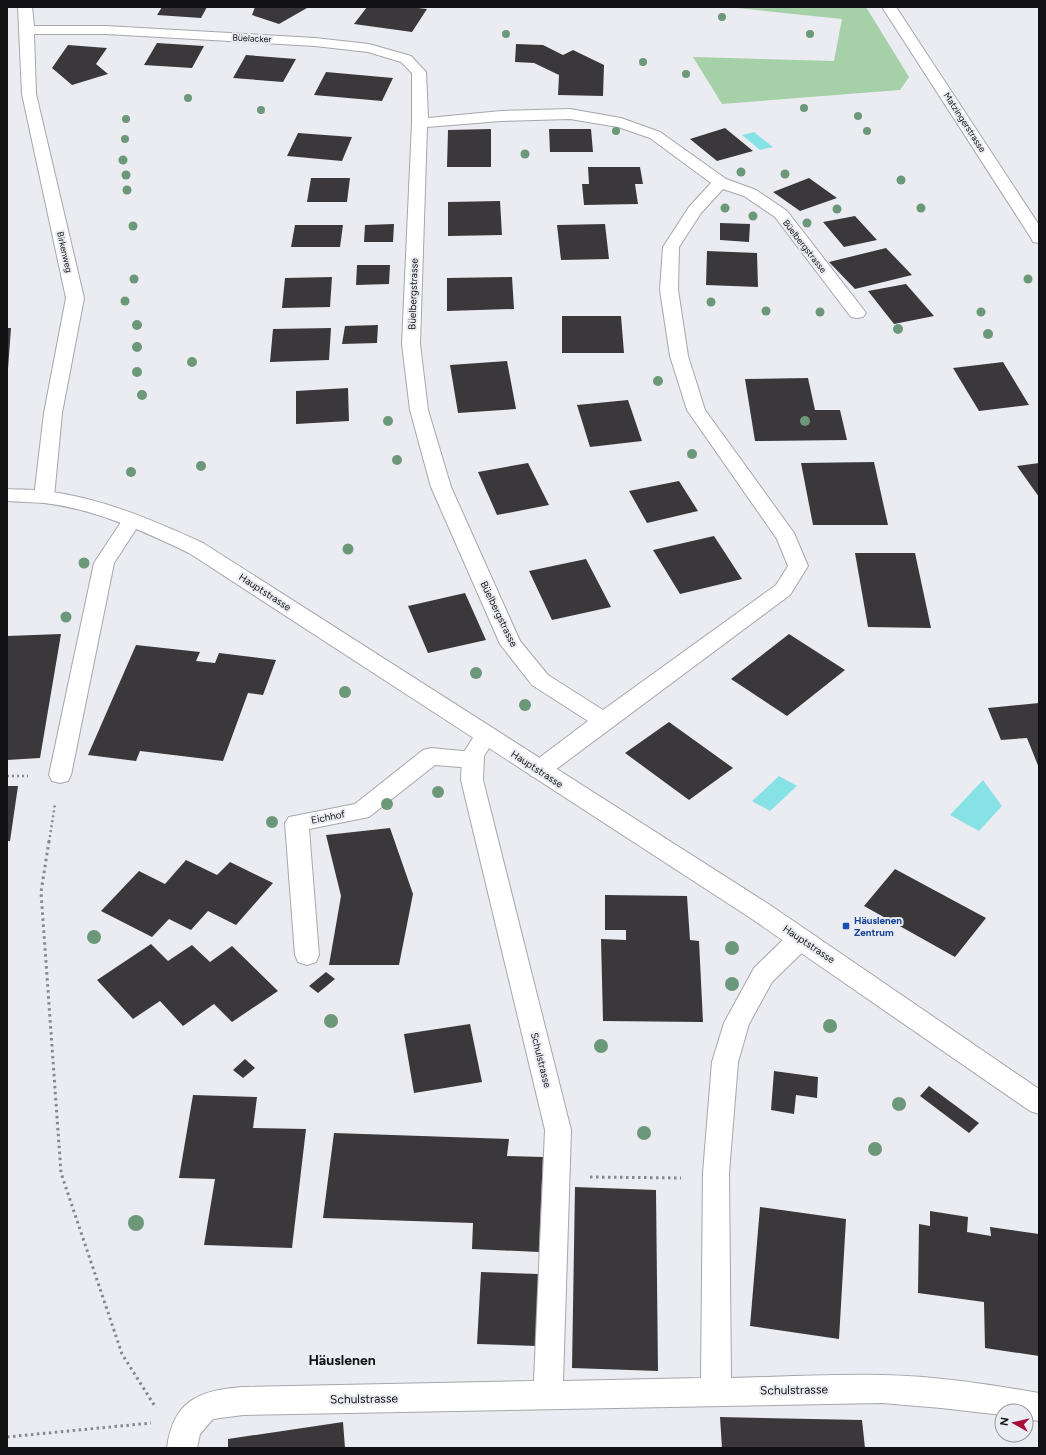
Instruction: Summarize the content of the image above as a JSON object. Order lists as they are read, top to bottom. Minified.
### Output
{"streets":{"street":["Büelacker","Matzingerstrasse","Büelbergstrasse","Birkenweg","Hauptstrasse","Eichhof","Schulstrasse"]},"crossings":[["Büelacker","Büelbergstrasse"],["Büelacker","Birkenweg"],["Birkenweg","Hauptstrasse"],["Hauptstrasse","Schulstrasse"],["Eichhof","Schulstrasse"]],"districts":["Häuslenen"],"places":{"transit":["Häuslenen Zentrum"]},"north":"left"}
